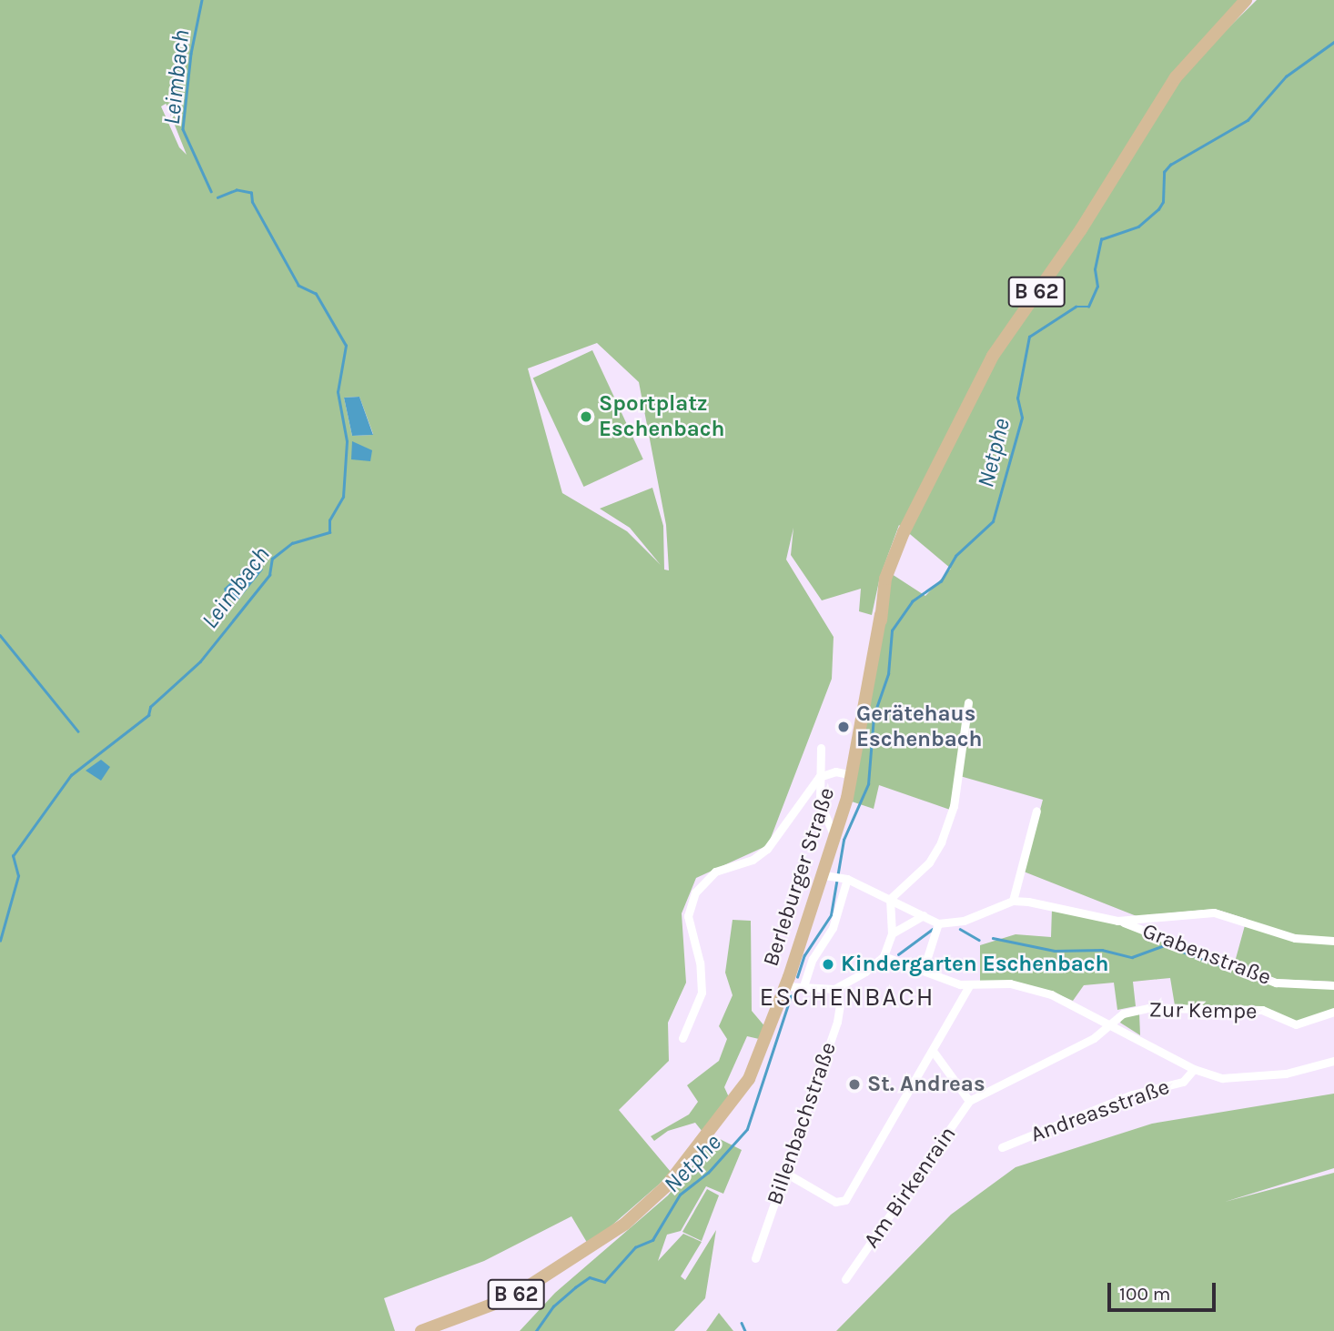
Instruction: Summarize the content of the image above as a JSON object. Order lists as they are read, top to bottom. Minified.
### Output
{"streets":{"main road":["B 62","Berleburger Straße"],"street":["Grabenstraße","Zur Kempe","Andreasstraße","Billenbachstraße","Am Birkenrain"]},"crossings":[["Zur Kempe","Am Birkenrain"]],"districts":["ESCHENBACH"],"water":["Leimbach","Netphe"],"places":["Sportplatz Eschenbach","Gerätehaus Eschenbach","Kindergarten Eschenbach","St. Andreas"],"scale_bar":"100 m"}
